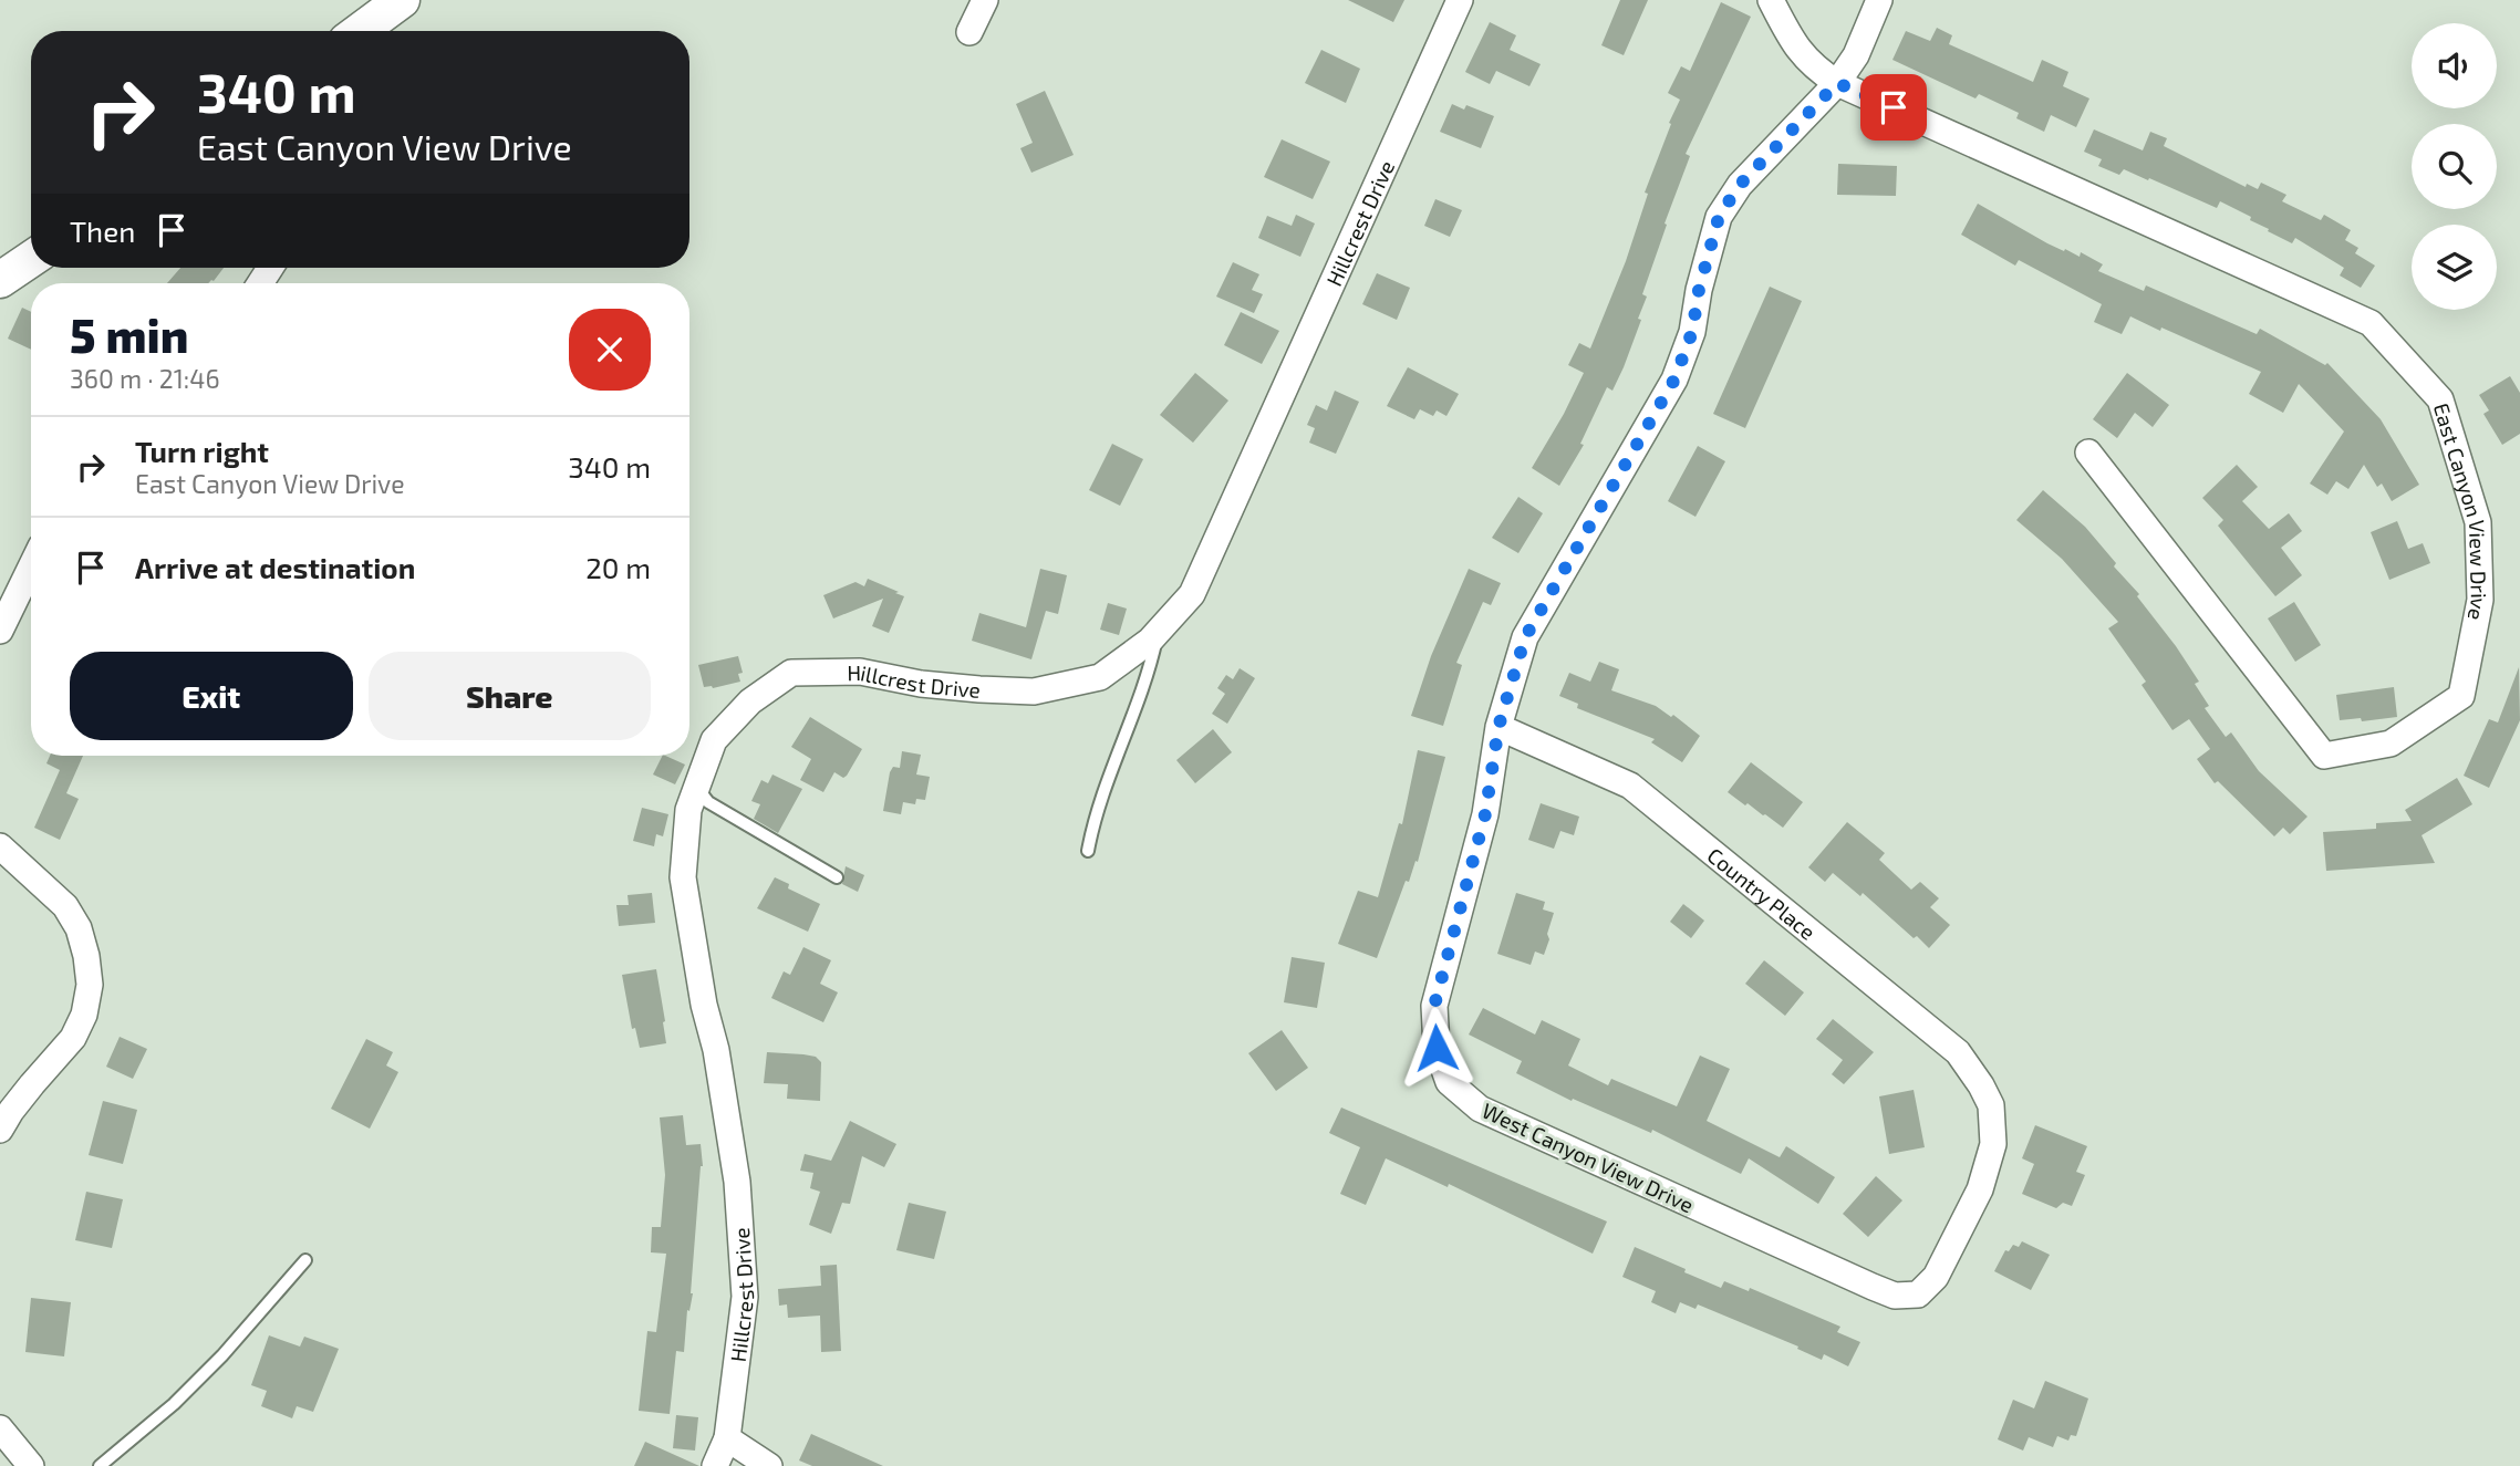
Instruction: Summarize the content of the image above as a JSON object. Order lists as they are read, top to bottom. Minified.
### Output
{"streets":{"street":["Hillcrest Drive","East Canyon View Drive","Country Place","West Canyon View Drive"]},"crossings":[["East Canyon View Drive","West Canyon View Drive"],["Country Place","West Canyon View Drive"]],"page":{"turn":["340 m","East Canyon View Drive"],"then":"Then","heading":["5 min","360 m · 21:46"],"list":[{"name":"Turn right","note":"East Canyon View Drive","value":"340 m"},{"name":"Arrive at destination","value":"20 m"}],"buttons":["Exit","Share"]}}
